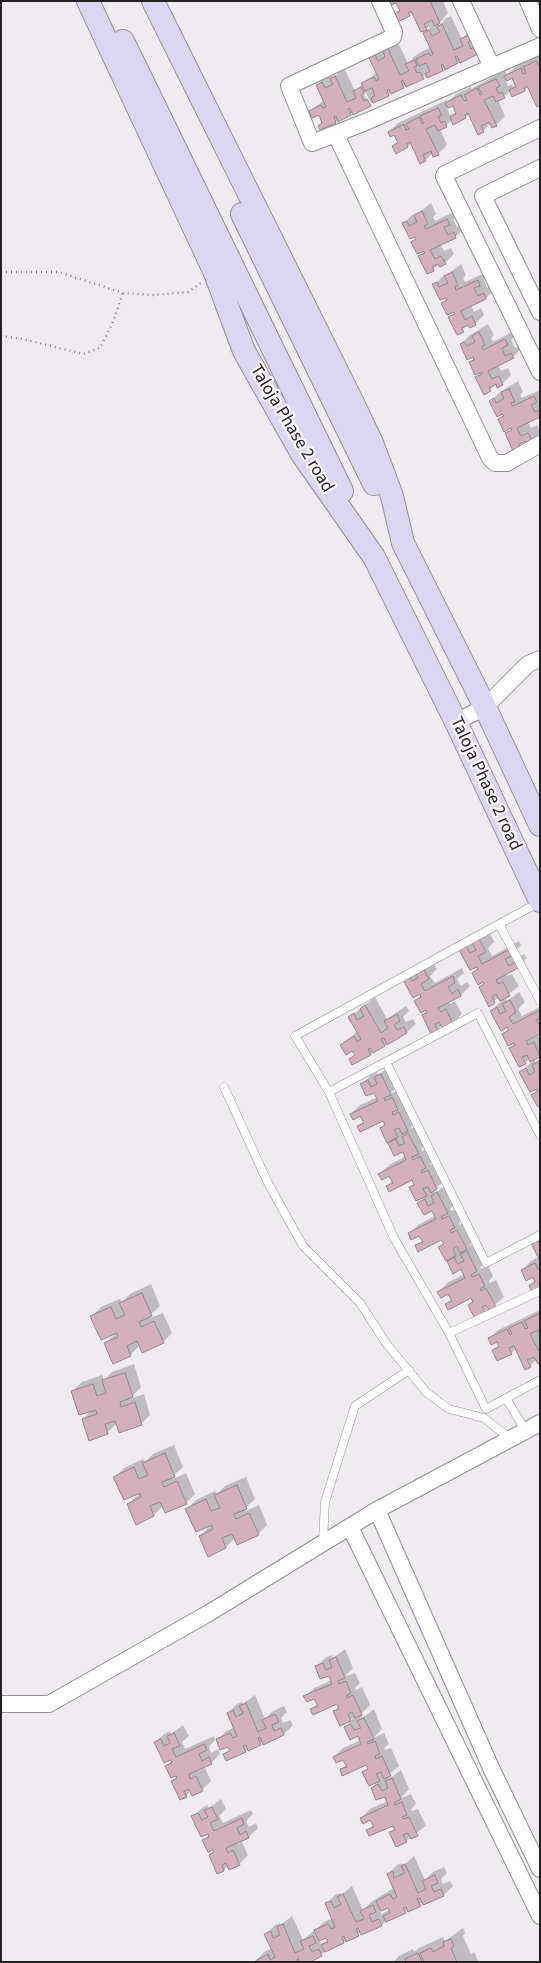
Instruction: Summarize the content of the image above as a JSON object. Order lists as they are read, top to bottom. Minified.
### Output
{"streets":{"street":["Taloja Phase 2 road"]}}
